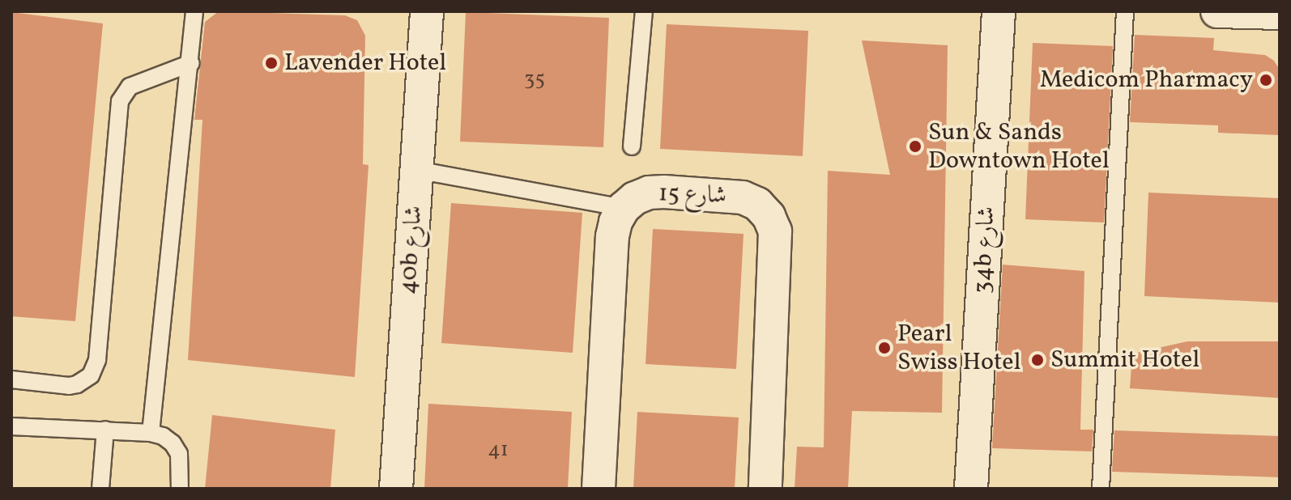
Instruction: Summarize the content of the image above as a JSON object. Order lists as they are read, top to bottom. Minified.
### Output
{"streets":{"street":["شارع 15","40b شارع","34b شارع"]},"places":["Lavender Hotel","Medicom Pharmacy","Sun & Sands Downtown Hotel","Pearl Swiss Hotel","Summit Hotel"],"house_numbers":["35","41"]}
